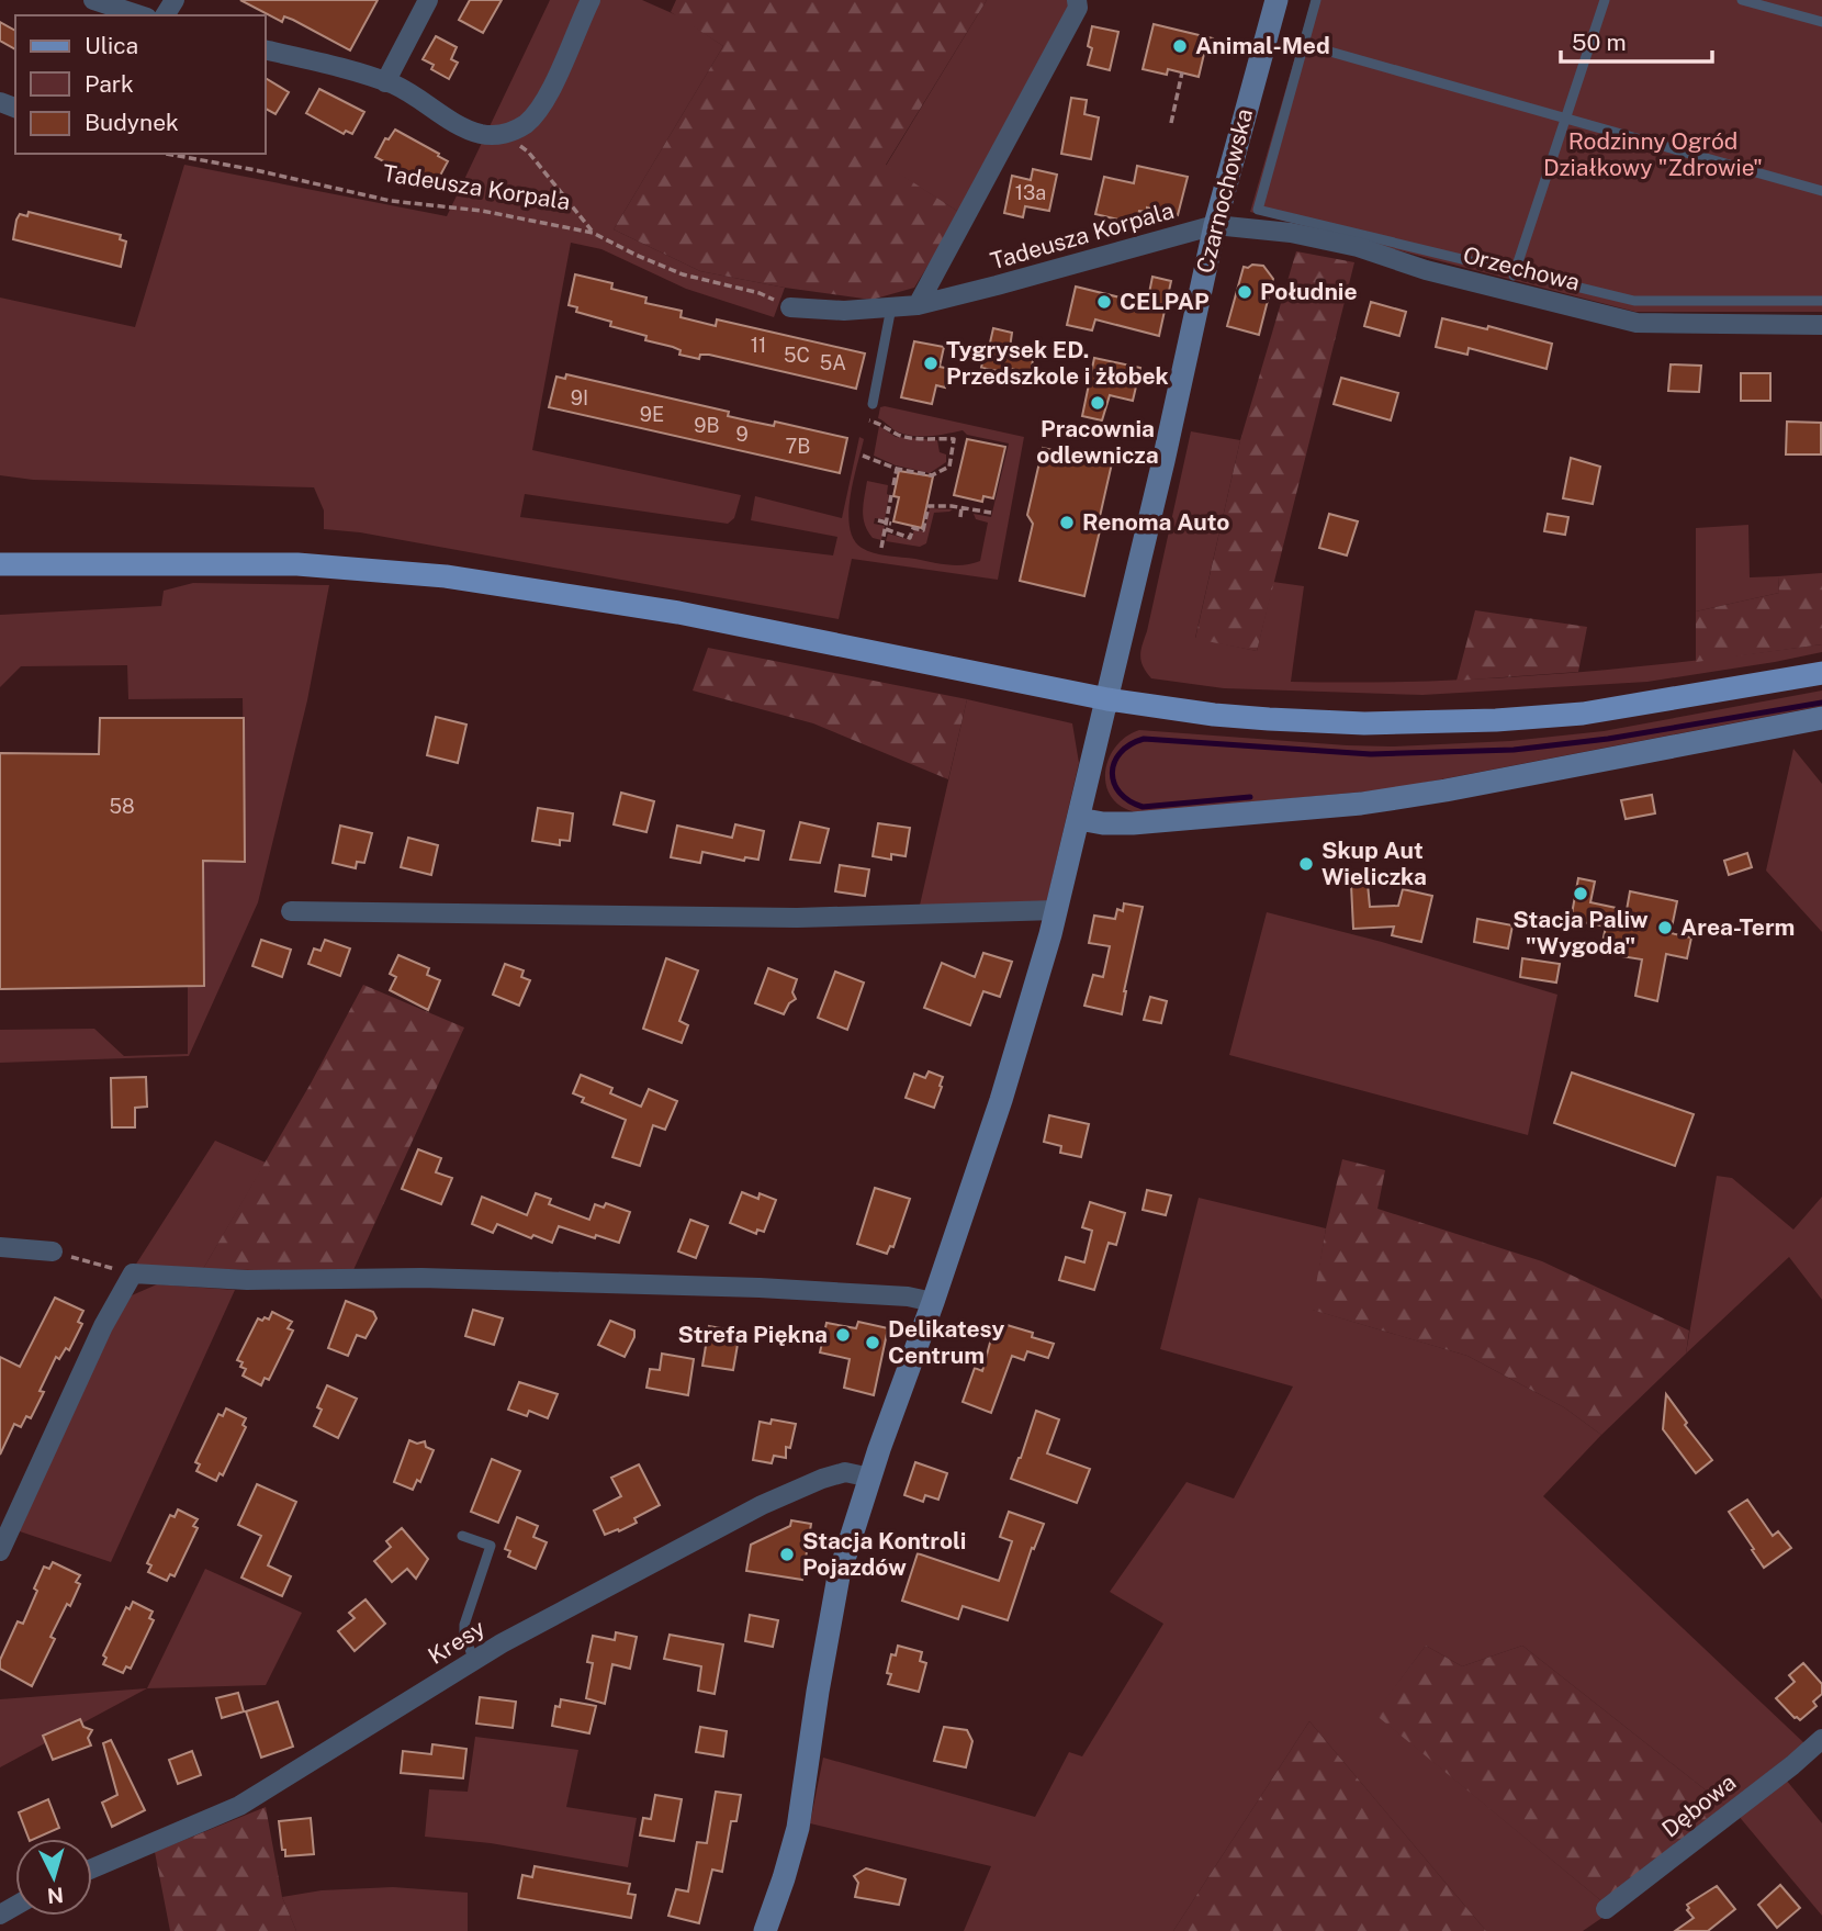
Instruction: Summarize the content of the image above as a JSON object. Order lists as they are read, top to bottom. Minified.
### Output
{"streets":{"street":["Tadeusza Korpala","Czarnochowska","Orzechowa","Kresy","Dębowa"]},"crossings":[["Tadeusza Korpala","Czarnochowska"],["Tadeusza Korpala","Orzechowa"],["Czarnochowska","Orzechowa"],["Czarnochowska","Kresy"]],"parks":["Rodzinny Ogród Działkowy \"Zdrowie\""],"places":["Animal-Med","Południe","CELPAP","Tygrysek ED. Przedszkole i żłobek","Pracownia odlewnicza","Renoma Auto","Skup Aut Wieliczka","Stacja Paliw \"Wygoda\"","Area-Term","Strefa Piękna","Delikatesy Centrum","Stacja Kontroli Pojazdów"],"house_numbers":["13a","11","5C","5A","9I","9E","9B","9","7B","58"],"legend":["Ulica","Park","Budynek"],"scale_bar":"50 m","north":"bottom"}
